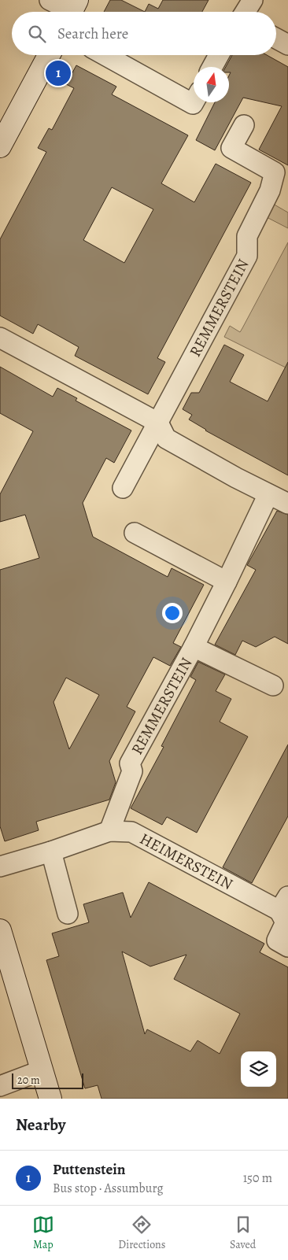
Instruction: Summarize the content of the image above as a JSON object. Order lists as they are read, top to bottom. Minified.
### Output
{"streets":{"street":["REMMERSTEIN","HEIMERSTEIN"]},"crossings":[["REMMERSTEIN","HEIMERSTEIN"]],"scale_bar":"20 m","north":"top","page":{"search":"Search here","pins":"1","scale":"20 m","heading":"Nearby","list":[{"mark":"1","name":"Puttenstein","note":"Bus stop · Assumburg","value":"150 m"}],"nav":["Map","Directions","Saved"]}}
